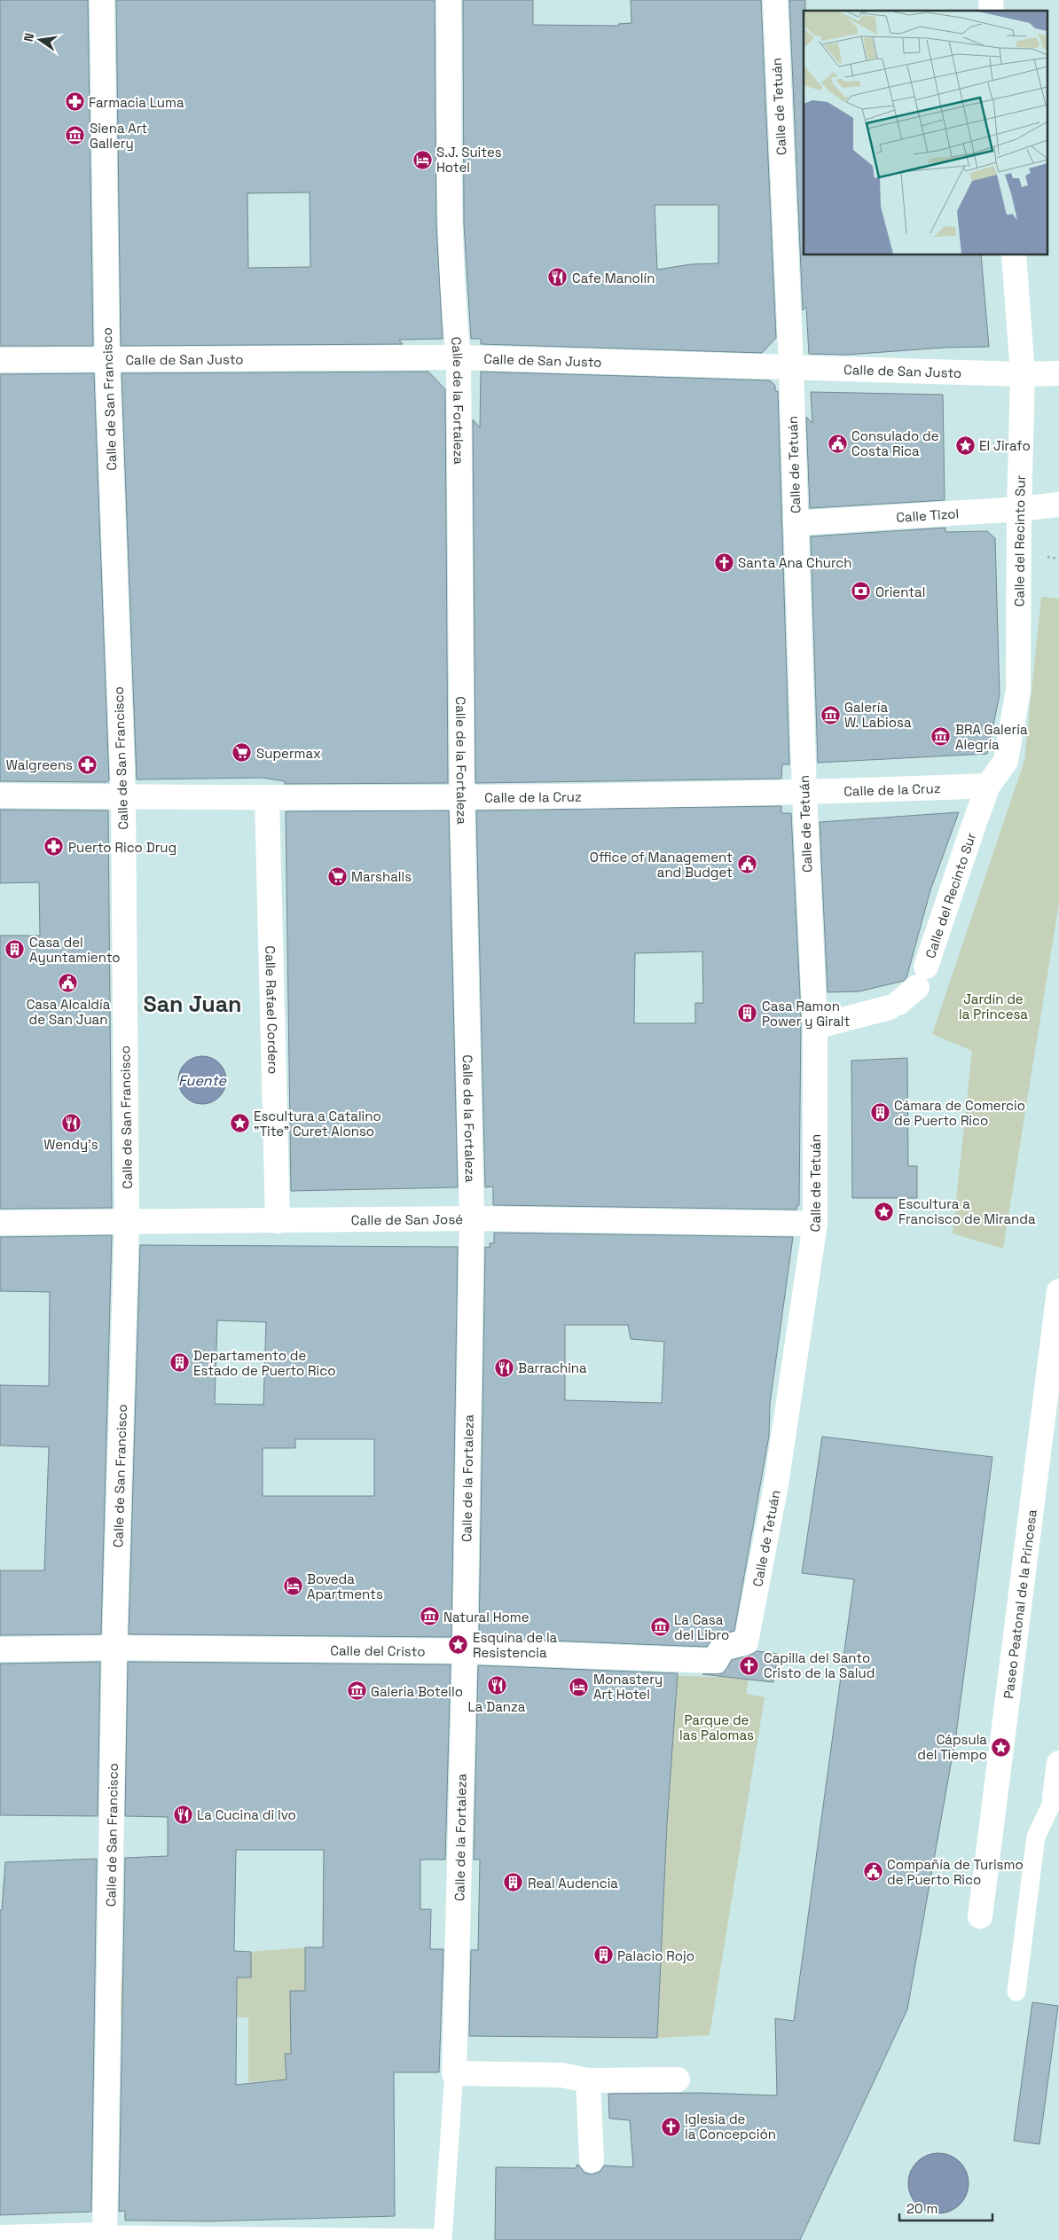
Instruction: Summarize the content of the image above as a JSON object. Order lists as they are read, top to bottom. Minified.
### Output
{"streets":{"street":["Calle de Tetuán","Calle de San Justo","Calle de San Francisco","Calle de la Fortaleza","Calle Tizol","Calle del Recinto Sur","Calle de la Cruz","Calle Rafael Cordero","Calle de San José","Paseo Peatonal de la Princesa","Calle del Cristo"]},"crossings":[["Calle de Tetuán","Calle de San Justo"],["Calle de Tetuán","Calle Tizol"],["Calle de Tetuán","Calle del Recinto Sur"],["Calle de Tetuán","Calle de la Cruz"],["Calle de Tetuán","Calle de San José"],["Calle de Tetuán","Calle del Cristo"],["Calle de San Justo","Calle de San Francisco"],["Calle de San Justo","Calle de la Fortaleza"],["Calle de San Justo","Calle del Recinto Sur"],["Calle de San Francisco","Calle de la Fortaleza"],["Calle de San Francisco","Calle de la Cruz"],["Calle de San Francisco","Calle de San José"],["Calle de San Francisco","Calle del Cristo"],["Calle de la Fortaleza","Calle de la Cruz"],["Calle de la Fortaleza","Calle de San José"],["Calle de la Fortaleza","Calle del Cristo"],["Calle Tizol","Calle del Recinto Sur"],["Calle del Recinto Sur","Calle de la Cruz"],["Calle de la Cruz","Calle Rafael Cordero"],["Calle Rafael Cordero","Calle de San José"]],"districts":["San Juan"],"water":["Fuente"],"parks":["Jardín de la Princesa","Parque de las Palomas"],"places":{"pharmacy":["Farmacia Luma","Walgreens","Puerto Rico Drug"],"museum":["Siena Art Gallery","Galería W. Labiosa","BRA Galería Alegría","Natural Home","La Casa del Libro","Galeria Botello"],"hotel":["S.J. Suites Hotel","Boveda Apartments","Monastery Art Hotel"],"restaurant":["Cafe Manolín","Wendy's","Barrachina","La Danza","La Cucina di Ivo"],"public building":["Consulado de Costa Rica","Office of Management and Budget","Casa Alcaldía de San Juan","Compañía de Turismo de Puerto Rico"],"place":["El Jirafo","Escultura a Catalino \"Tite\" Curet Alonso","Escultura a Francisco de Miranda","Esquina de la Resistencia","Cápsula del Tiempo"],"church":["Santa Ana Church","Capilla del Santo Cristo de la Salud","Iglesia de la Concepción"],"bank":["Oriental"],"supermarket":["Supermax","Marshalls"],"building":["Casa del Ayuntamiento","Casa Ramon Power y Giralt","Cámara de Comercio de Puerto Rico","Departamento de Estado de Puerto Rico","Real Audencia","Palacio Rojo"]},"scale_bar":"20 m","north":"left"}
